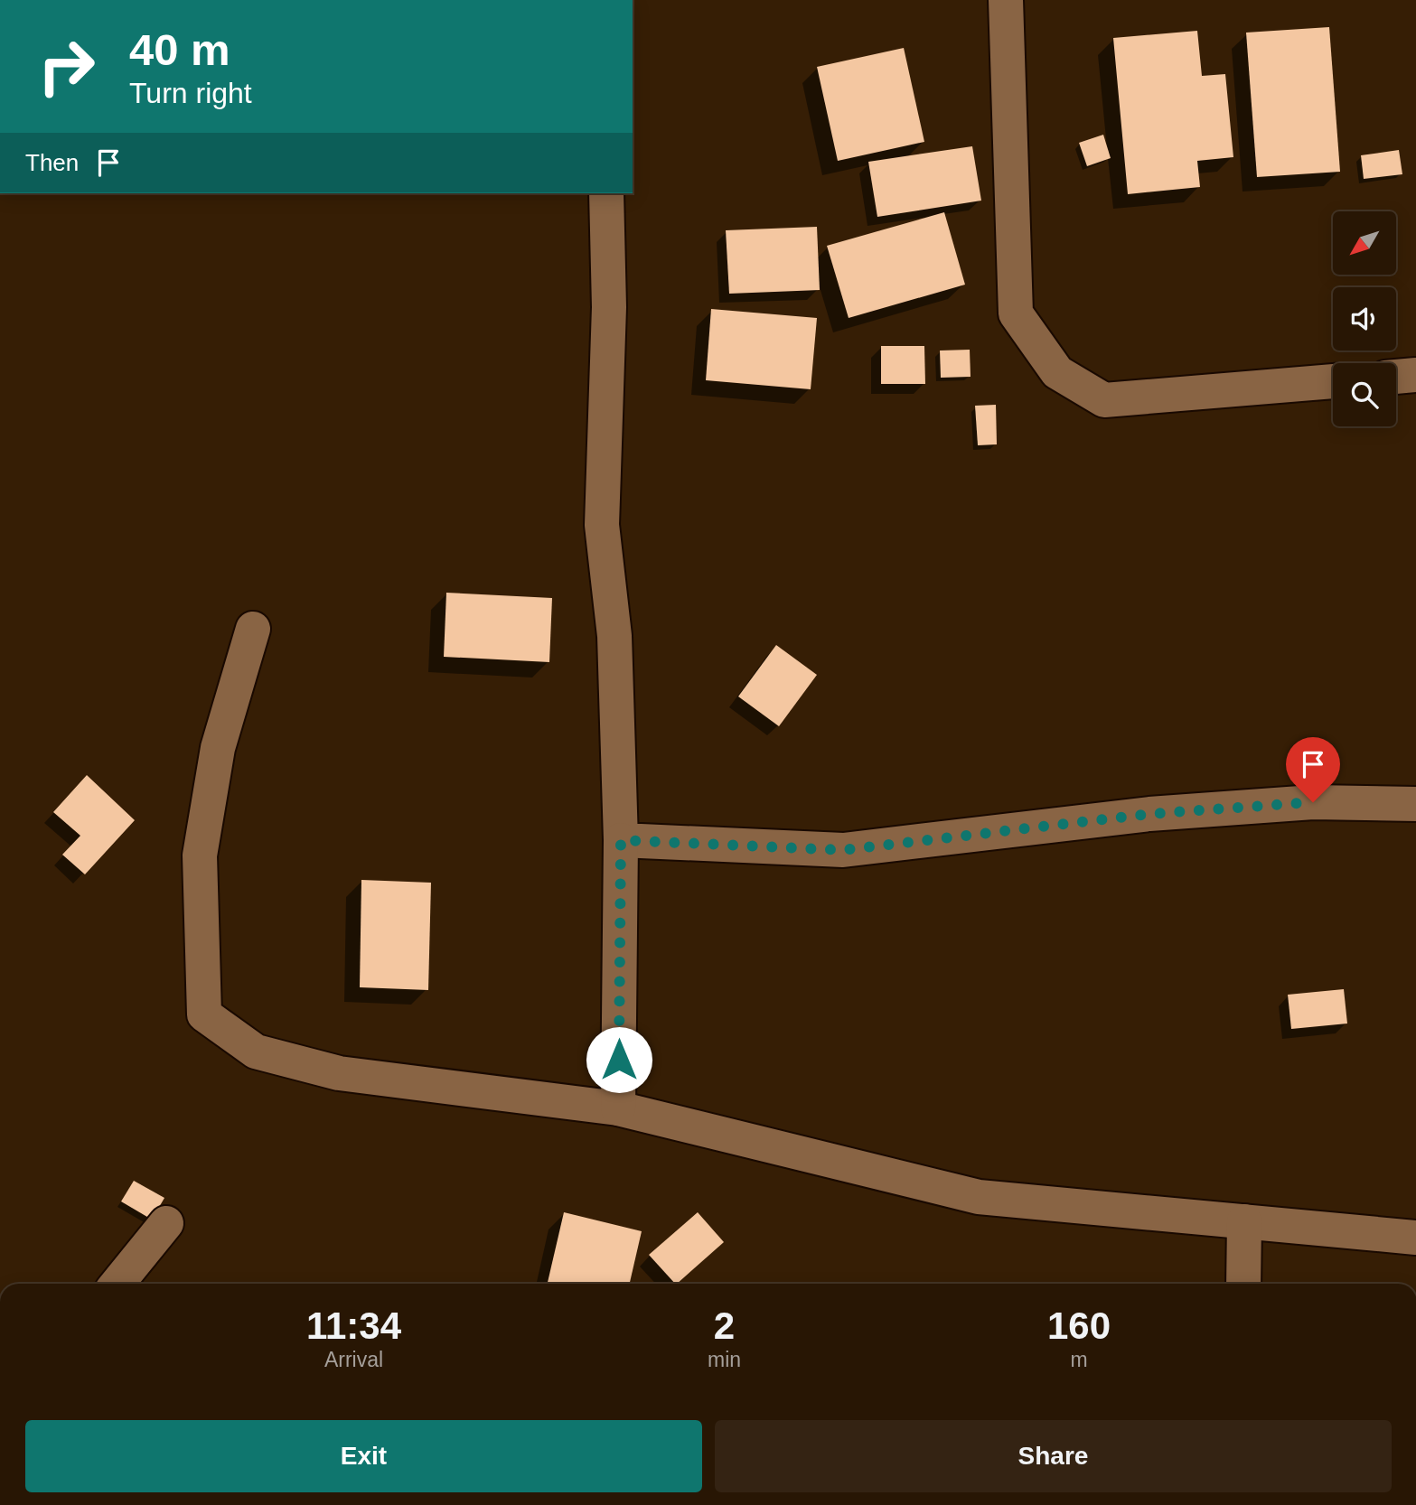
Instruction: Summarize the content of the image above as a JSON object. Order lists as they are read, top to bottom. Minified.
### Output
{"north":"bottom left","page":{"turn":["40 m","Turn right"],"then":"Then","eta":["11:34","Arrival","2","min","160","m"],"buttons":["Exit","Share"]}}
